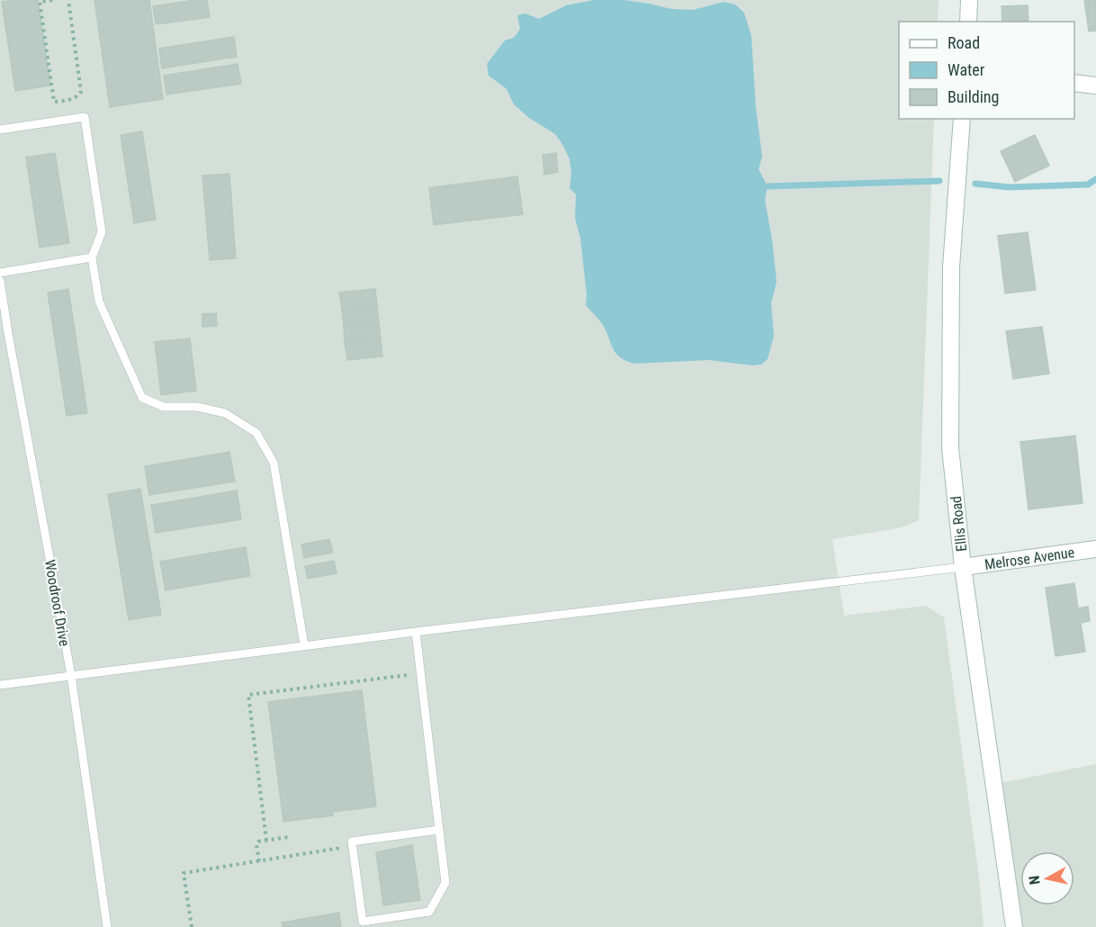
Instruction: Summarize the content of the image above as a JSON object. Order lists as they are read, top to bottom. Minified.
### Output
{"streets":{"street":["Ellis Road","Melrose Avenue"],"lane":["Woodroof Drive"]},"crossings":[["Ellis Road","Melrose Avenue"]],"legend":["Road","Water","Building"],"north":"left"}
